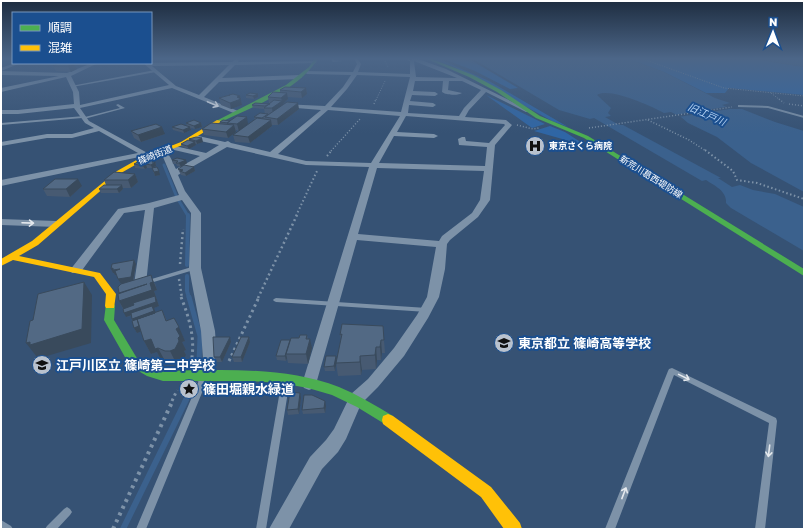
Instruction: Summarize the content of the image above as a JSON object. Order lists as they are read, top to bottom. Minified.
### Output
{"streets":{"street":["篠崎街道","新荒川葛西堤防線"]},"water":["旧江戸川"],"places":{"hospital":["東京さくら病院"],"school or university":["東京都立 篠崎高等学校","江戸川区立 篠崎第二中学校"],"place":["篠田堀親水緑道"]},"legend":["順調","混雑"],"north":"top"}
